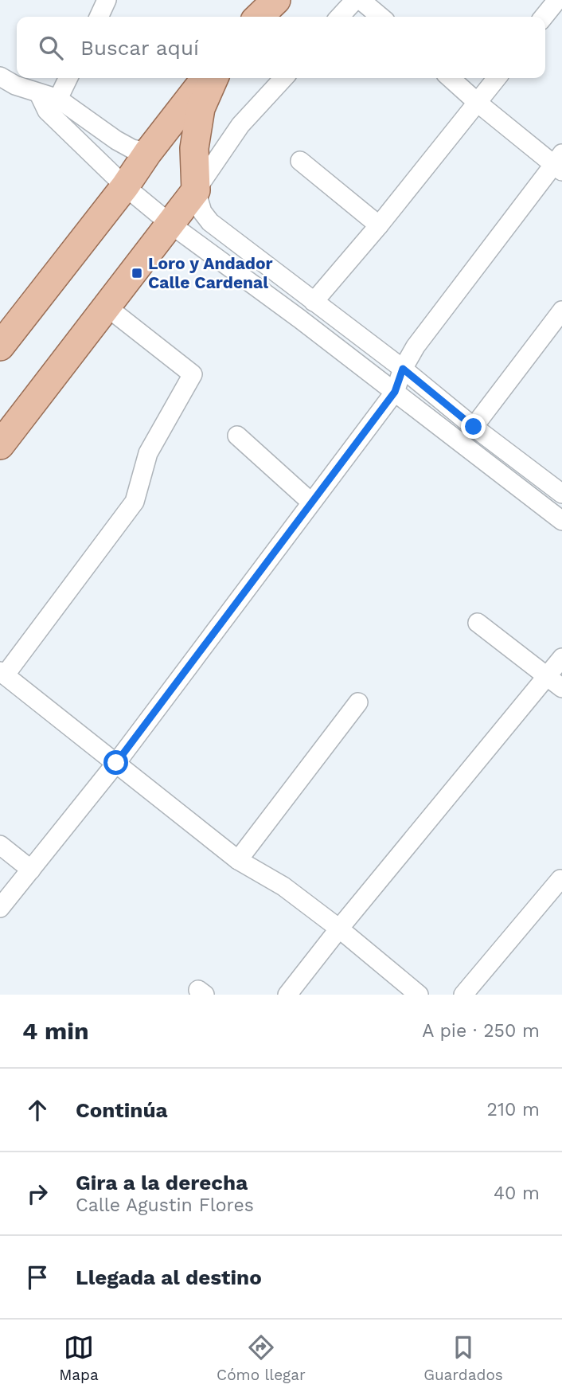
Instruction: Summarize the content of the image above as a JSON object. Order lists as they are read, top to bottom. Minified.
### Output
{"places":{"transit":["Loro y Andador Calle Cardenal"]},"page":{"search":"Buscar aquí","heading":["4 min","A pie · 250 m"],"list":[["Continúa","210 m"],["Gira a la derecha","Calle Agustin Flores","40 m"],"Llegada al destino"],"nav":["Mapa","Cómo llegar","Guardados"]}}
